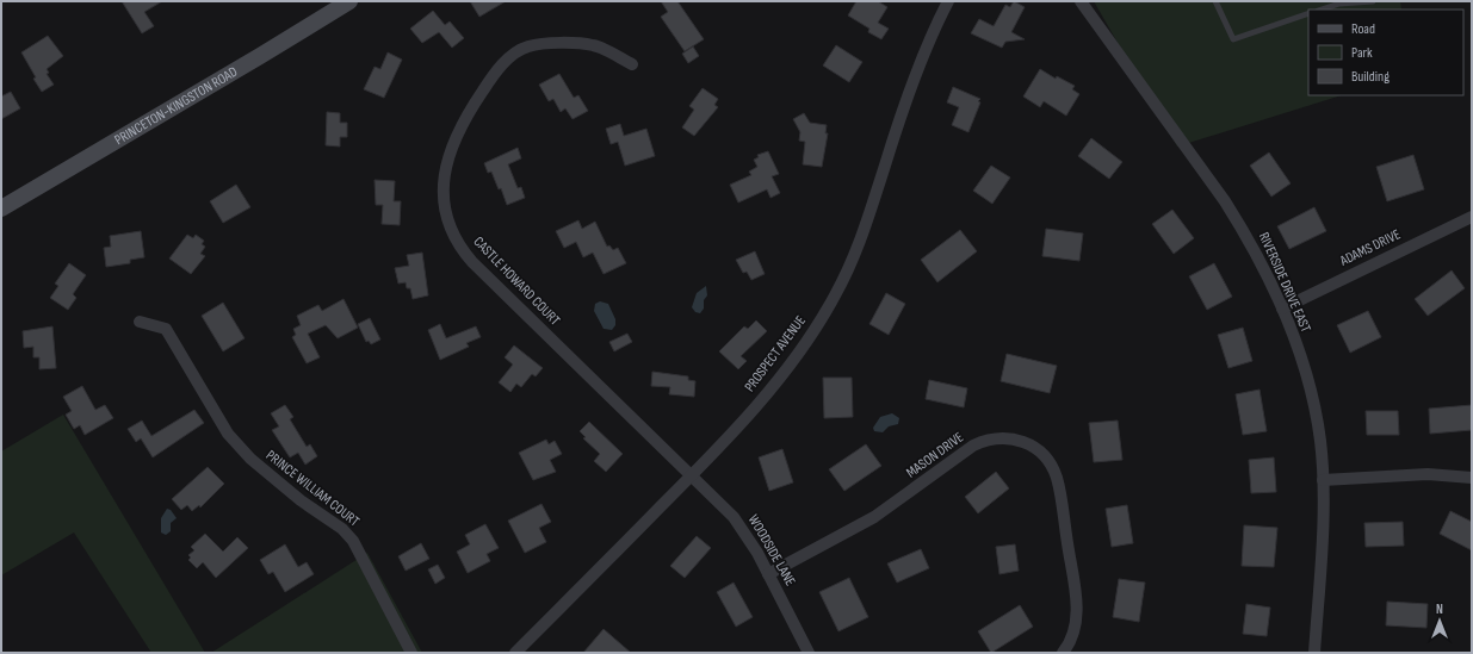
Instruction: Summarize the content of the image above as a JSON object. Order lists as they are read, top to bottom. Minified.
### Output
{"streets":{"main road":["PRINCETON-KINGSTON ROAD"],"street":["ADAMS DRIVE","CASTLE HOWARD COURT","RIVERSIDE DRIVE EAST","PROSPECT AVENUE","MASON DRIVE","PRINCE WILLIAM COURT","WOODSIDE LANE"]},"crossings":[["ADAMS DRIVE","RIVERSIDE DRIVE EAST"],["CASTLE HOWARD COURT","PROSPECT AVENUE"],["CASTLE HOWARD COURT","WOODSIDE LANE"],["PROSPECT AVENUE","WOODSIDE LANE"],["MASON DRIVE","WOODSIDE LANE"]],"legend":["Road","Park","Building"],"north":"top"}
